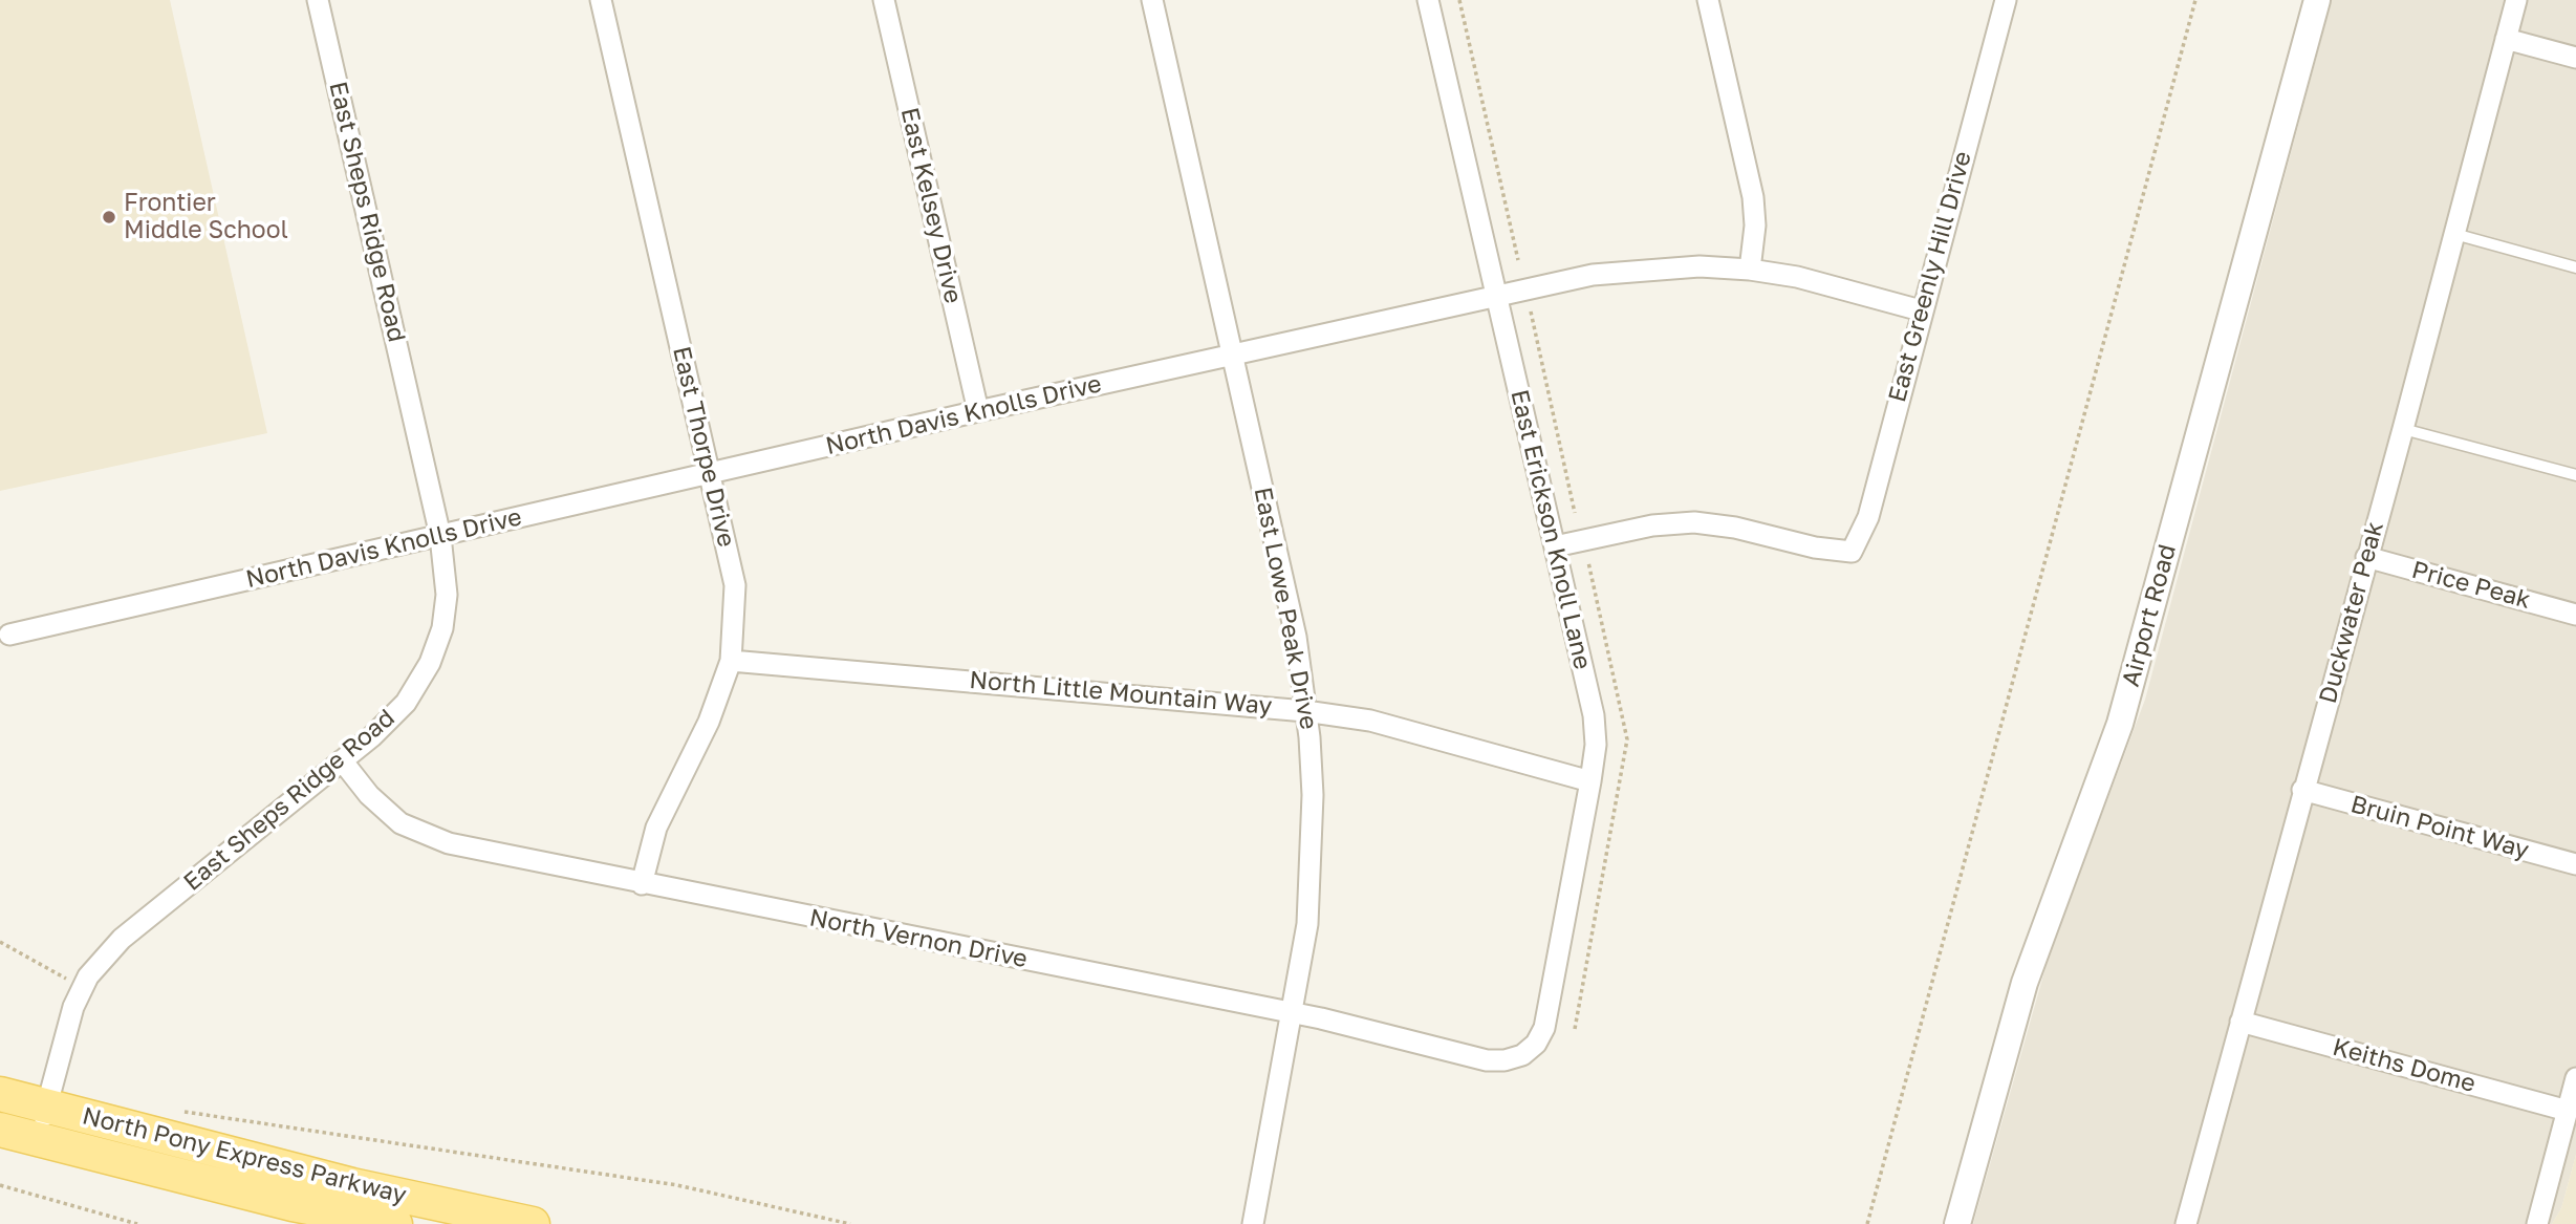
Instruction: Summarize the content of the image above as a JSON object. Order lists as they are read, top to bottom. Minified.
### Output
{"streets":{"main road":["North Pony Express Parkway"],"street":["East Kelsey Drive","East Sheps Ridge Road","East Greenly Hill Drive","North Davis Knolls Drive","East Thorpe Drive","East Erickson Knoll Lane","Price Peak","East Lowe Peak Drive","Duckwater Peak","Airport Road","North Little Mountain Way","Bruin Point Way","North Vernon Drive","Keiths Dome"]},"crossings":[["East Kelsey Drive","North Davis Knolls Drive"],["East Sheps Ridge Road","North Davis Knolls Drive"],["East Sheps Ridge Road","North Vernon Drive"],["East Sheps Ridge Road","North Pony Express Parkway"],["East Greenly Hill Drive","North Davis Knolls Drive"],["East Greenly Hill Drive","East Erickson Knoll Lane"],["North Davis Knolls Drive","East Thorpe Drive"],["North Davis Knolls Drive","East Erickson Knoll Lane"],["North Davis Knolls Drive","East Lowe Peak Drive"],["East Thorpe Drive","North Little Mountain Way"],["East Thorpe Drive","North Vernon Drive"],["East Erickson Knoll Lane","North Little Mountain Way"],["East Erickson Knoll Lane","North Vernon Drive"],["Price Peak","Duckwater Peak"],["East Lowe Peak Drive","North Little Mountain Way"],["East Lowe Peak Drive","North Vernon Drive"],["Duckwater Peak","Bruin Point Way"],["Duckwater Peak","Keiths Dome"]],"places":["Frontier Middle School"]}
